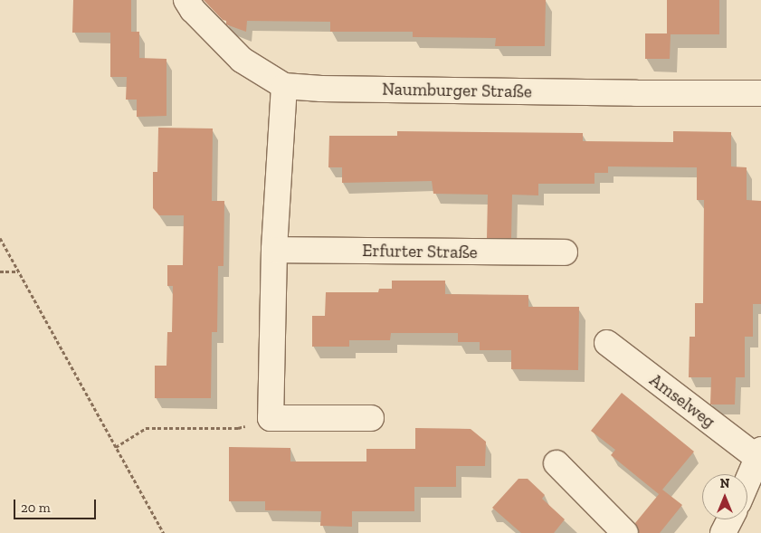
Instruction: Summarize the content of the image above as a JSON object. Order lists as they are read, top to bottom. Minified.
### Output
{"streets":{"street":["Naumburger Straße","Erfurter Straße","Amselweg"]},"scale_bar":"20 m","north":"top"}
